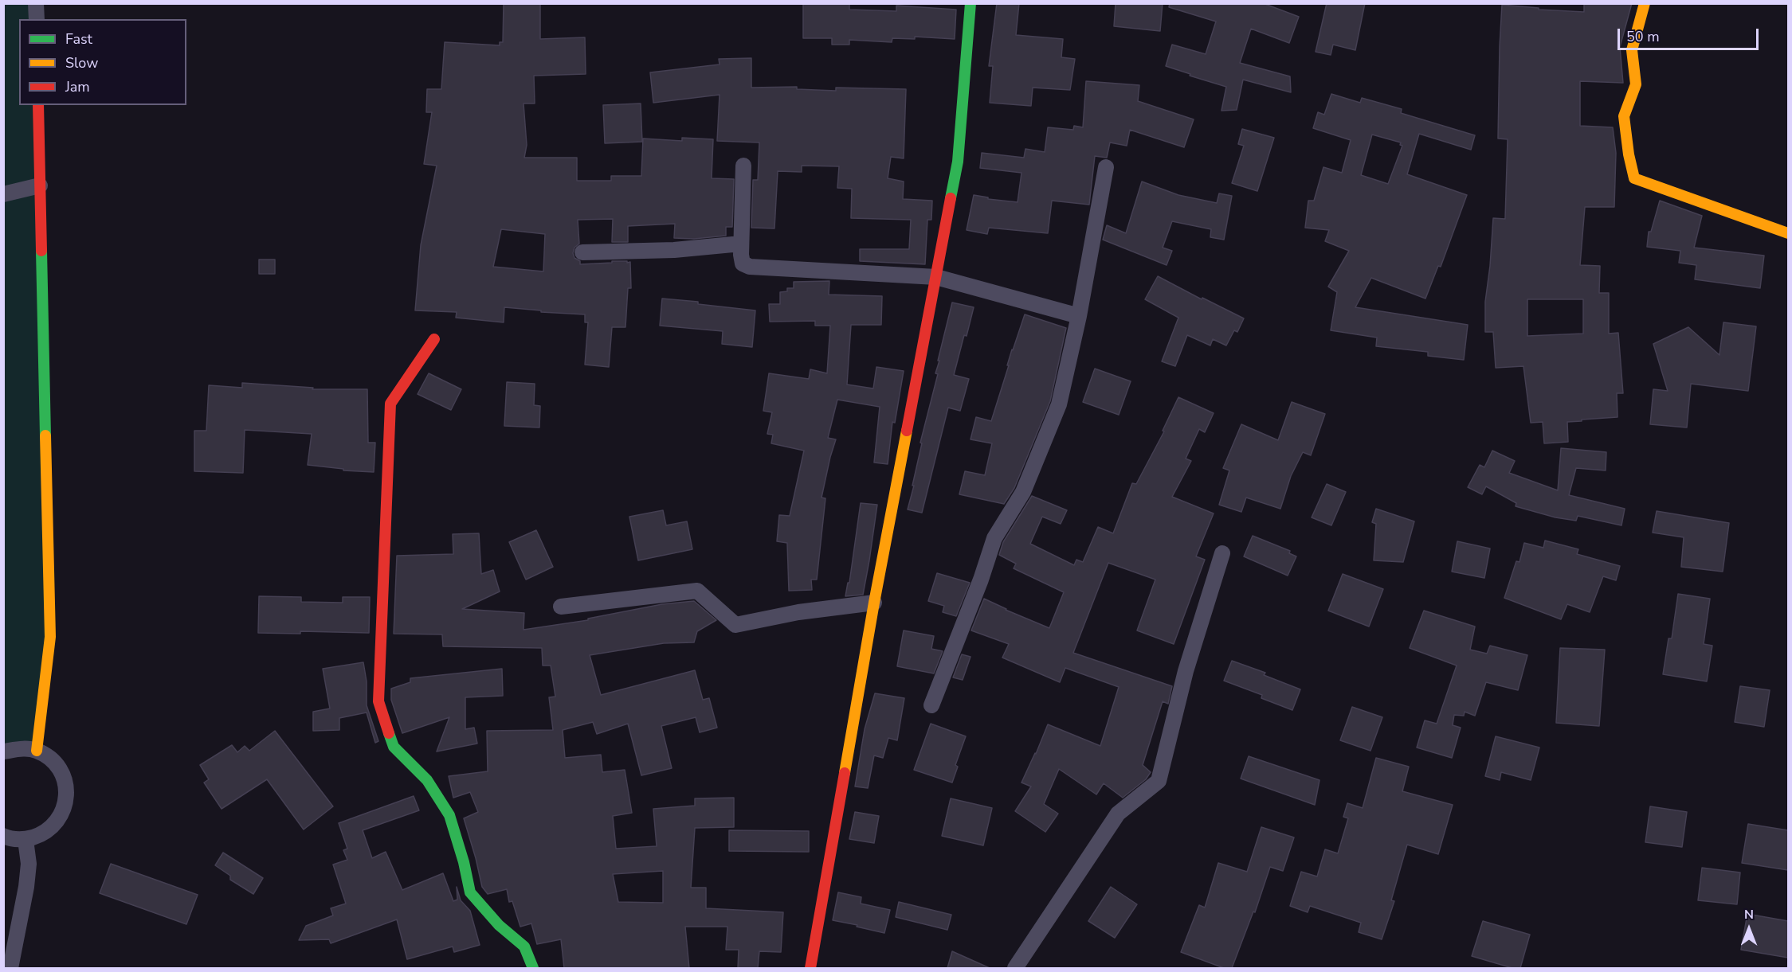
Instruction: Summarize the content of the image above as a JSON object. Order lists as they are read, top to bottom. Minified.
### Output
{"legend":["Fast","Slow","Jam"],"scale_bar":"50 m","north":"top"}
